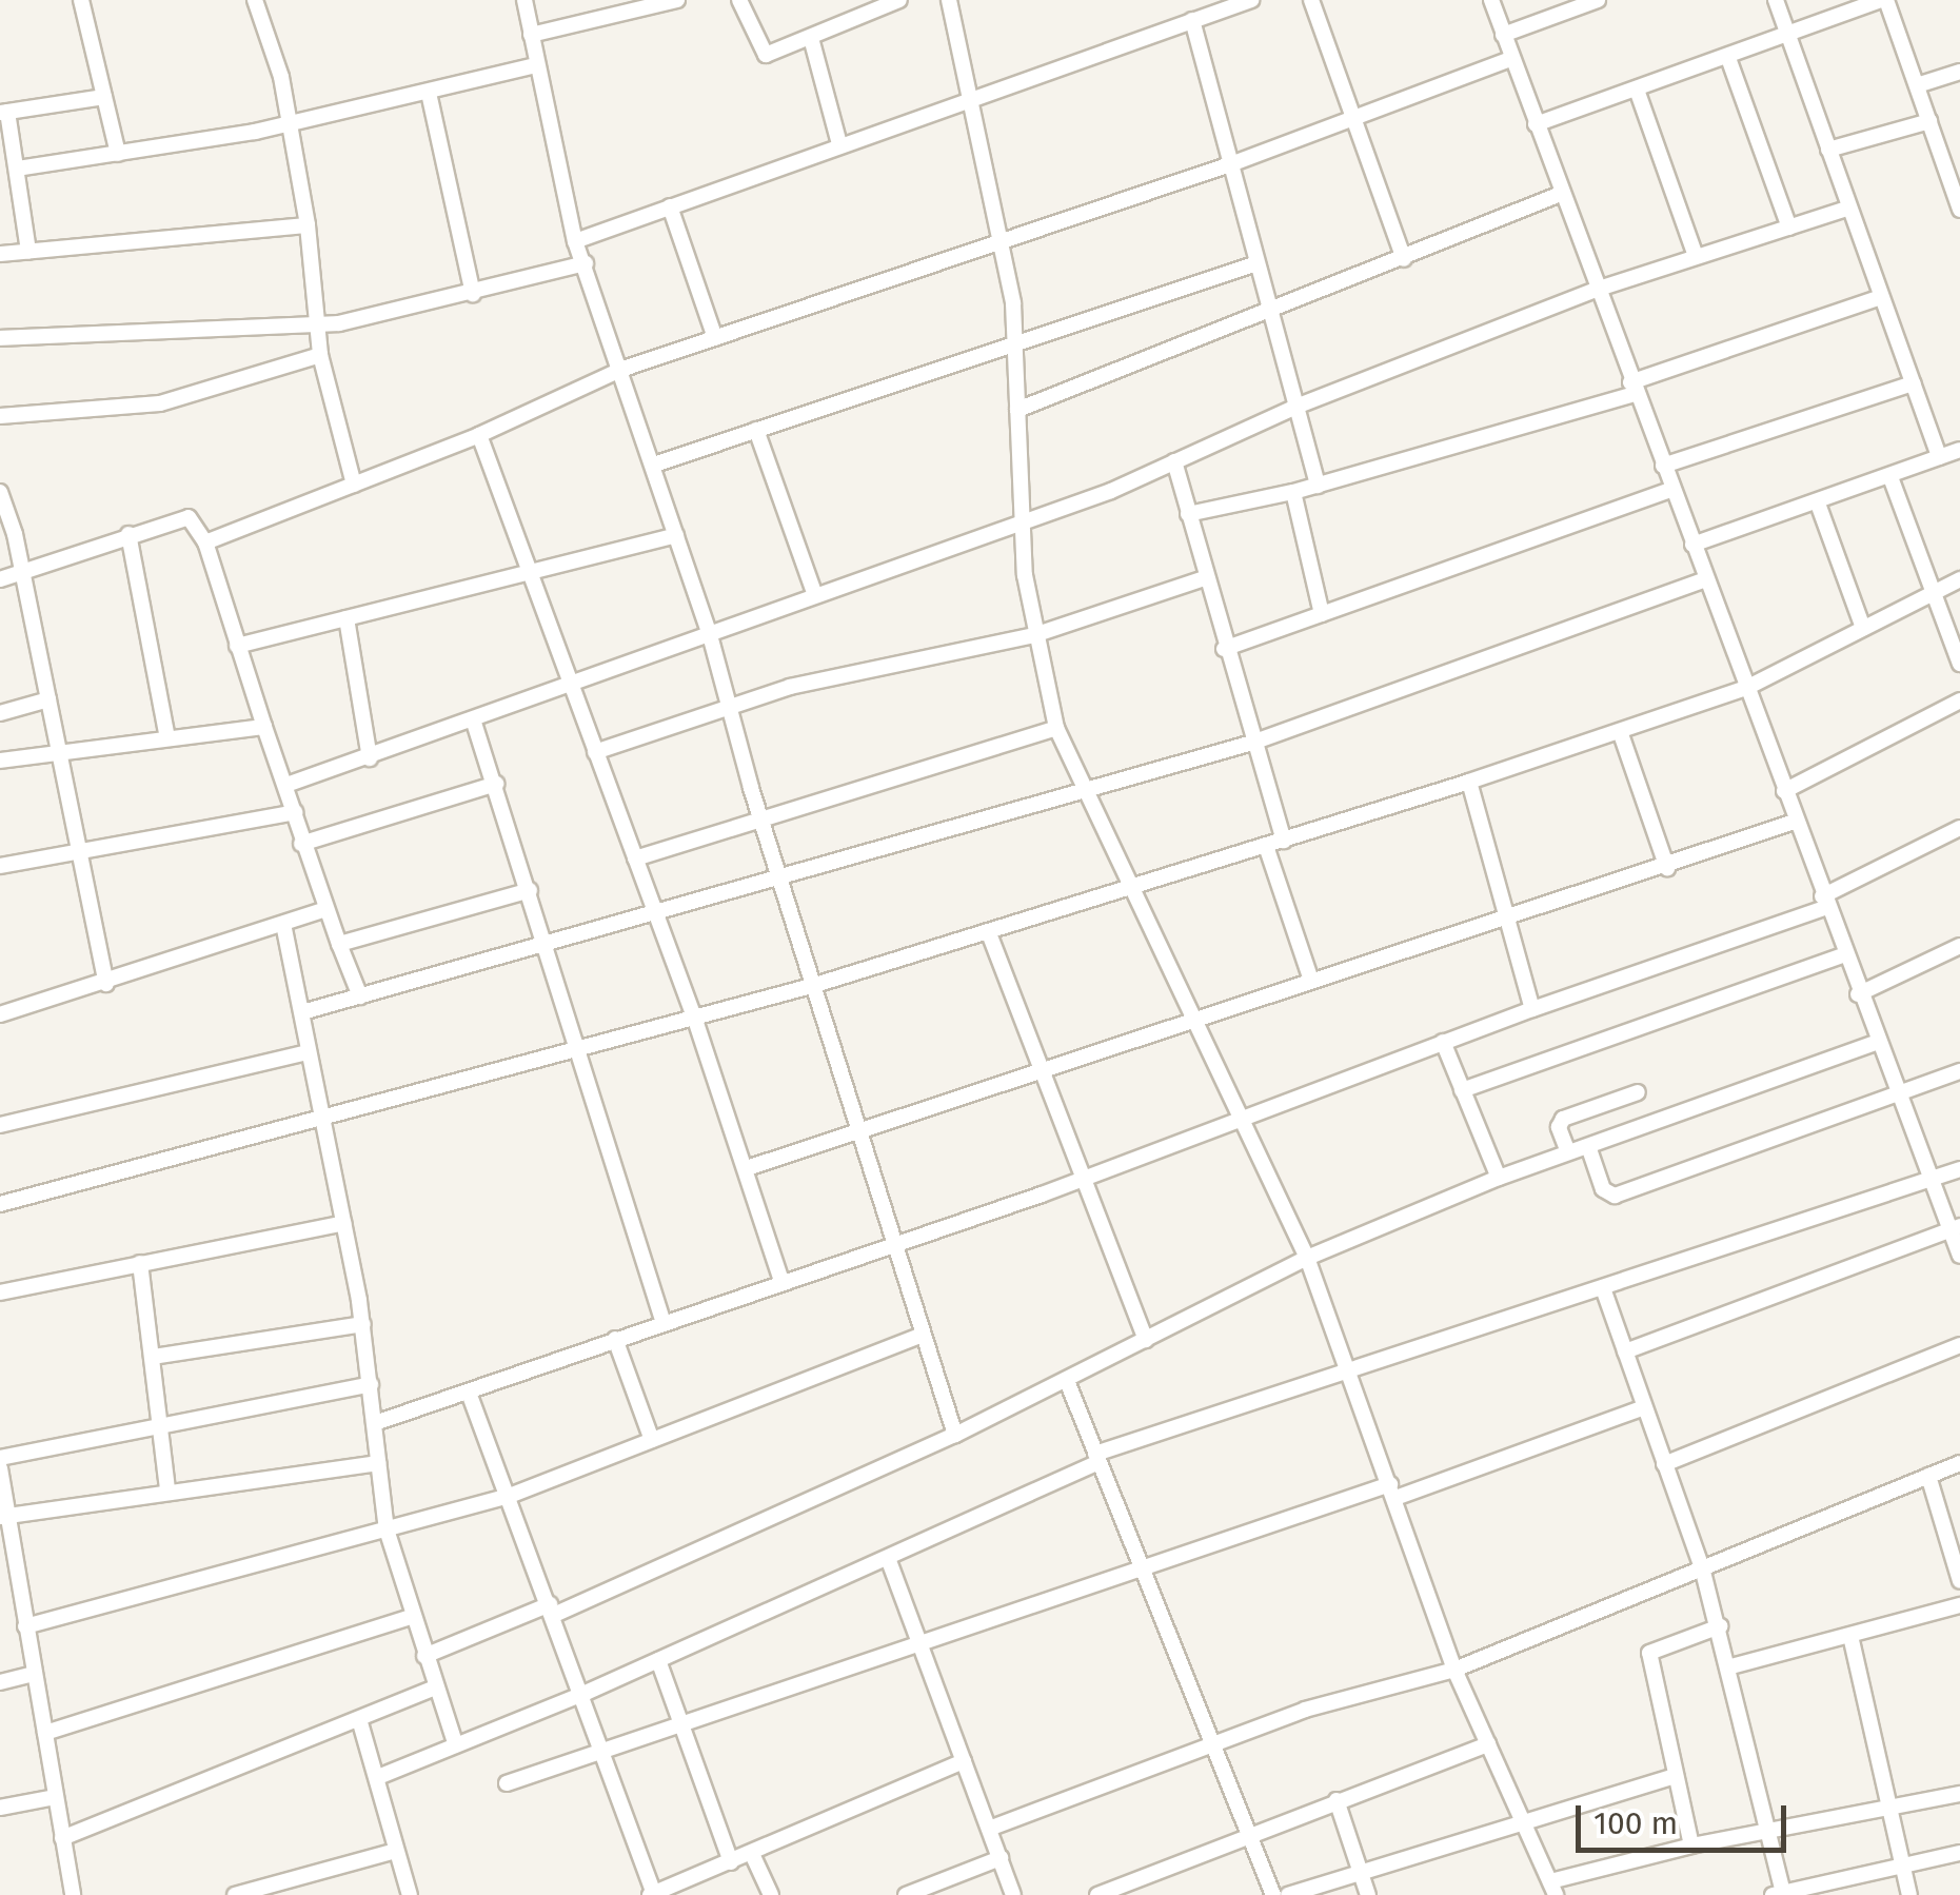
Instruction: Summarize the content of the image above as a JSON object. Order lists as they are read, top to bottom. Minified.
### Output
{"scale_bar":"100 m"}
